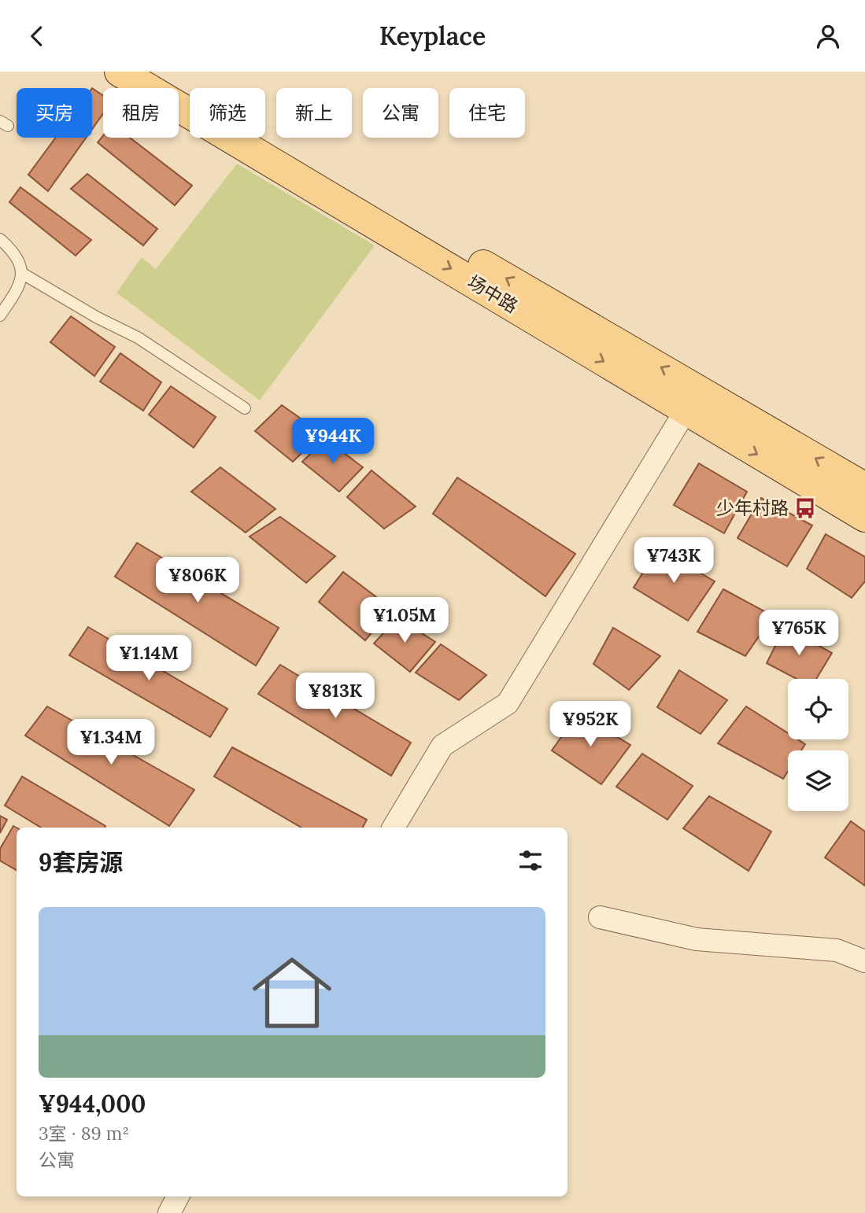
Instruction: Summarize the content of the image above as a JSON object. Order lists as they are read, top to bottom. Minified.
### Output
{"streets":{"main road":["场中路"]},"places":{"bus stop":["少年村路"]},"page":{"header":"Keyplace","chip":["买房","租房","筛选","新上","公寓","住宅"],"price":["¥944K","¥743K","¥806K","¥1.05M","¥765K","¥1.14M","¥813K","¥952K","¥1.34M"],"heading":"9套房源","list":[{"name":"¥944,000","note":"3室 · 89 m² · 公寓"}]}}
